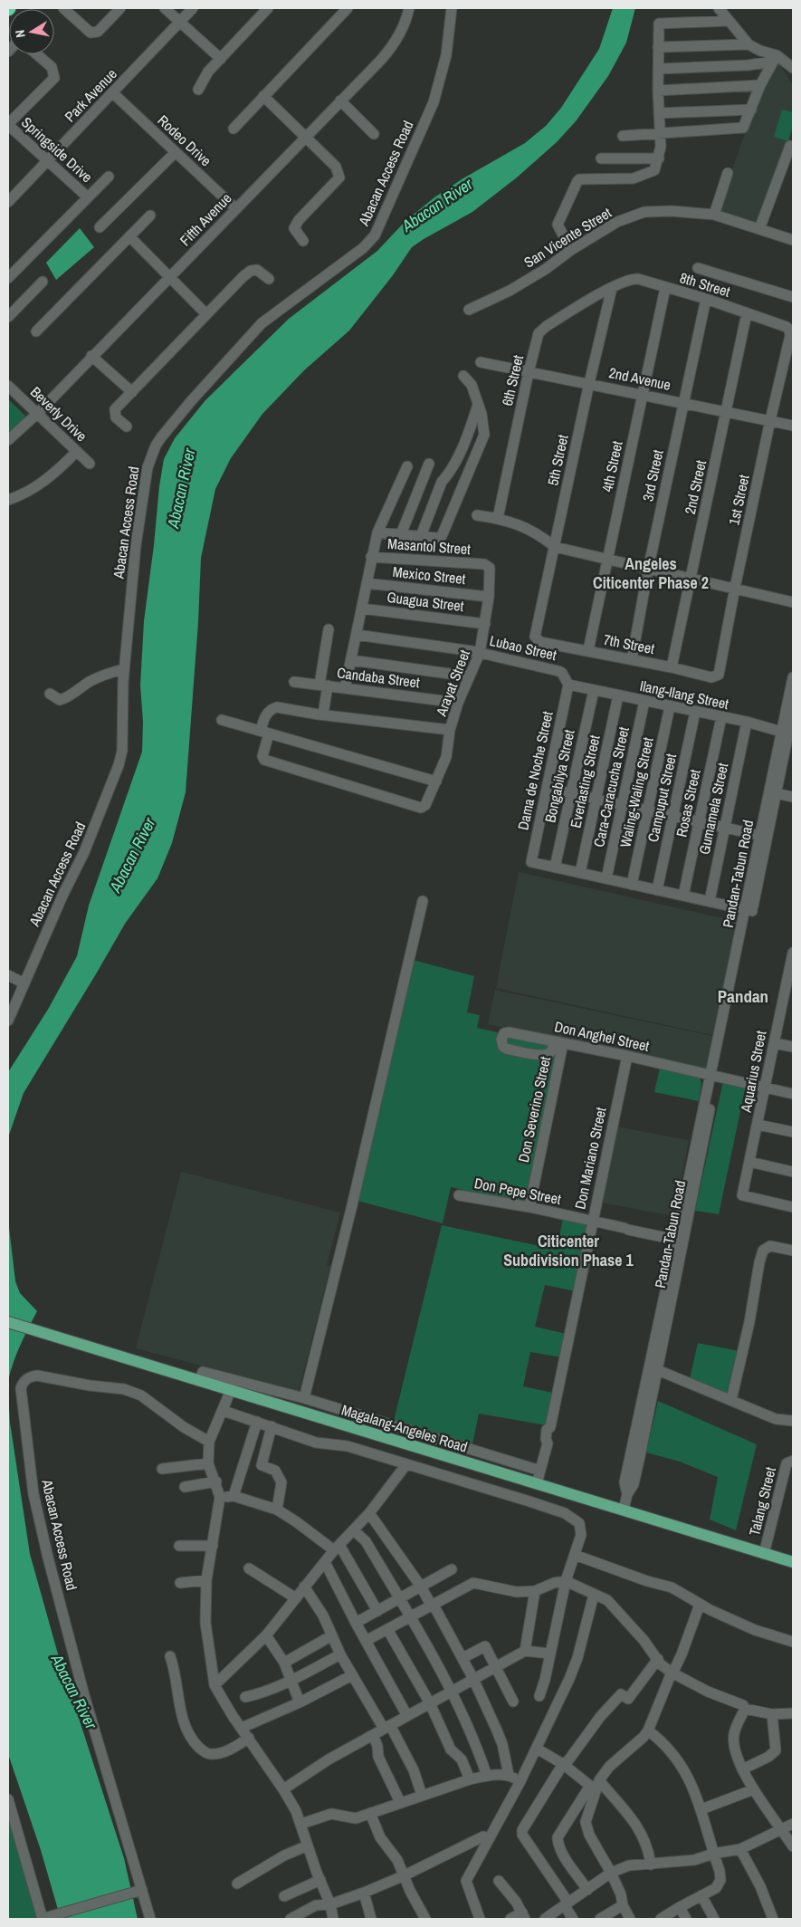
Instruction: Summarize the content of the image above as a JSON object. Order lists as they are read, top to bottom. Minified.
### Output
{"streets":{"main road":["Magalang-Angeles Road"],"street":["Park Avenue","Rodeo Drive","Springside Drive","Abacan Access Road","Fifth Avenue","San Vicente Street","8th Street","2nd Avenue","6th Street","Beverly Drive","5th Street","4th Street","3rd Street","2nd Street","1st Street","Masantol Street","Mexico Street","Guagua Street","7th Street","Lubao Street","Candaba Street","Arayat Street","Ilang-Ilang Street","Dama de Noche Street","Bongabilya Street","Everlasting Street","Cara-Caracucha Street","Waling-Waling Street","Campuput Street","Rosas Street","Gumamela Street","Pandan-Tabun Road","Don Anghel Street","Aquarius Street","Don Severino Street","Don Mariano Street","Don Pepe Street","Talang Street"]},"crossings":[["Park Avenue","Rodeo Drive"],["Park Avenue","Springside Drive"],["Rodeo Drive","Fifth Avenue"],["Fifth Avenue","Beverly Drive"],["8th Street","6th Street"],["8th Street","5th Street"],["8th Street","4th Street"],["8th Street","3rd Street"],["8th Street","2nd Street"],["8th Street","1st Street"],["2nd Avenue","6th Street"],["2nd Avenue","5th Street"],["2nd Avenue","4th Street"],["2nd Avenue","3rd Street"],["2nd Avenue","2nd Street"],["2nd Avenue","1st Street"],["6th Street","5th Street"],["5th Street","7th Street"],["4th Street","7th Street"],["3rd Street","7th Street"],["2nd Street","7th Street"],["1st Street","7th Street"],["Masantol Street","Arayat Street"],["Mexico Street","Arayat Street"],["Guagua Street","Arayat Street"],["Lubao Street","Arayat Street"],["Lubao Street","Ilang-Ilang Street"],["Lubao Street","Dama de Noche Street"],["Candaba Street","Arayat Street"],["Ilang-Ilang Street","Dama de Noche Street"],["Ilang-Ilang Street","Bongabilya Street"],["Ilang-Ilang Street","Everlasting Street"],["Ilang-Ilang Street","Cara-Caracucha Street"],["Ilang-Ilang Street","Waling-Waling Street"],["Ilang-Ilang Street","Campuput Street"],["Ilang-Ilang Street","Rosas Street"],["Ilang-Ilang Street","Gumamela Street"],["Ilang-Ilang Street","Pandan-Tabun Road"],["Dama de Noche Street","Bongabilya Street"],["Pandan-Tabun Road","Don Anghel Street"],["Pandan-Tabun Road","Don Pepe Street"],["Pandan-Tabun Road","Magalang-Angeles Road"],["Don Anghel Street","Aquarius Street"],["Don Anghel Street","Don Severino Street"],["Don Anghel Street","Don Mariano Street"],["Don Severino Street","Don Pepe Street"],["Don Mariano Street","Don Pepe Street"],["Don Mariano Street","Magalang-Angeles Road"],["Magalang-Angeles Road","Talang Street"]],"districts":["Angeles Citicenter Phase 2","Pandan","Citicenter Subdivision Phase 1"],"water":["Abacan River"],"north":"left"}
